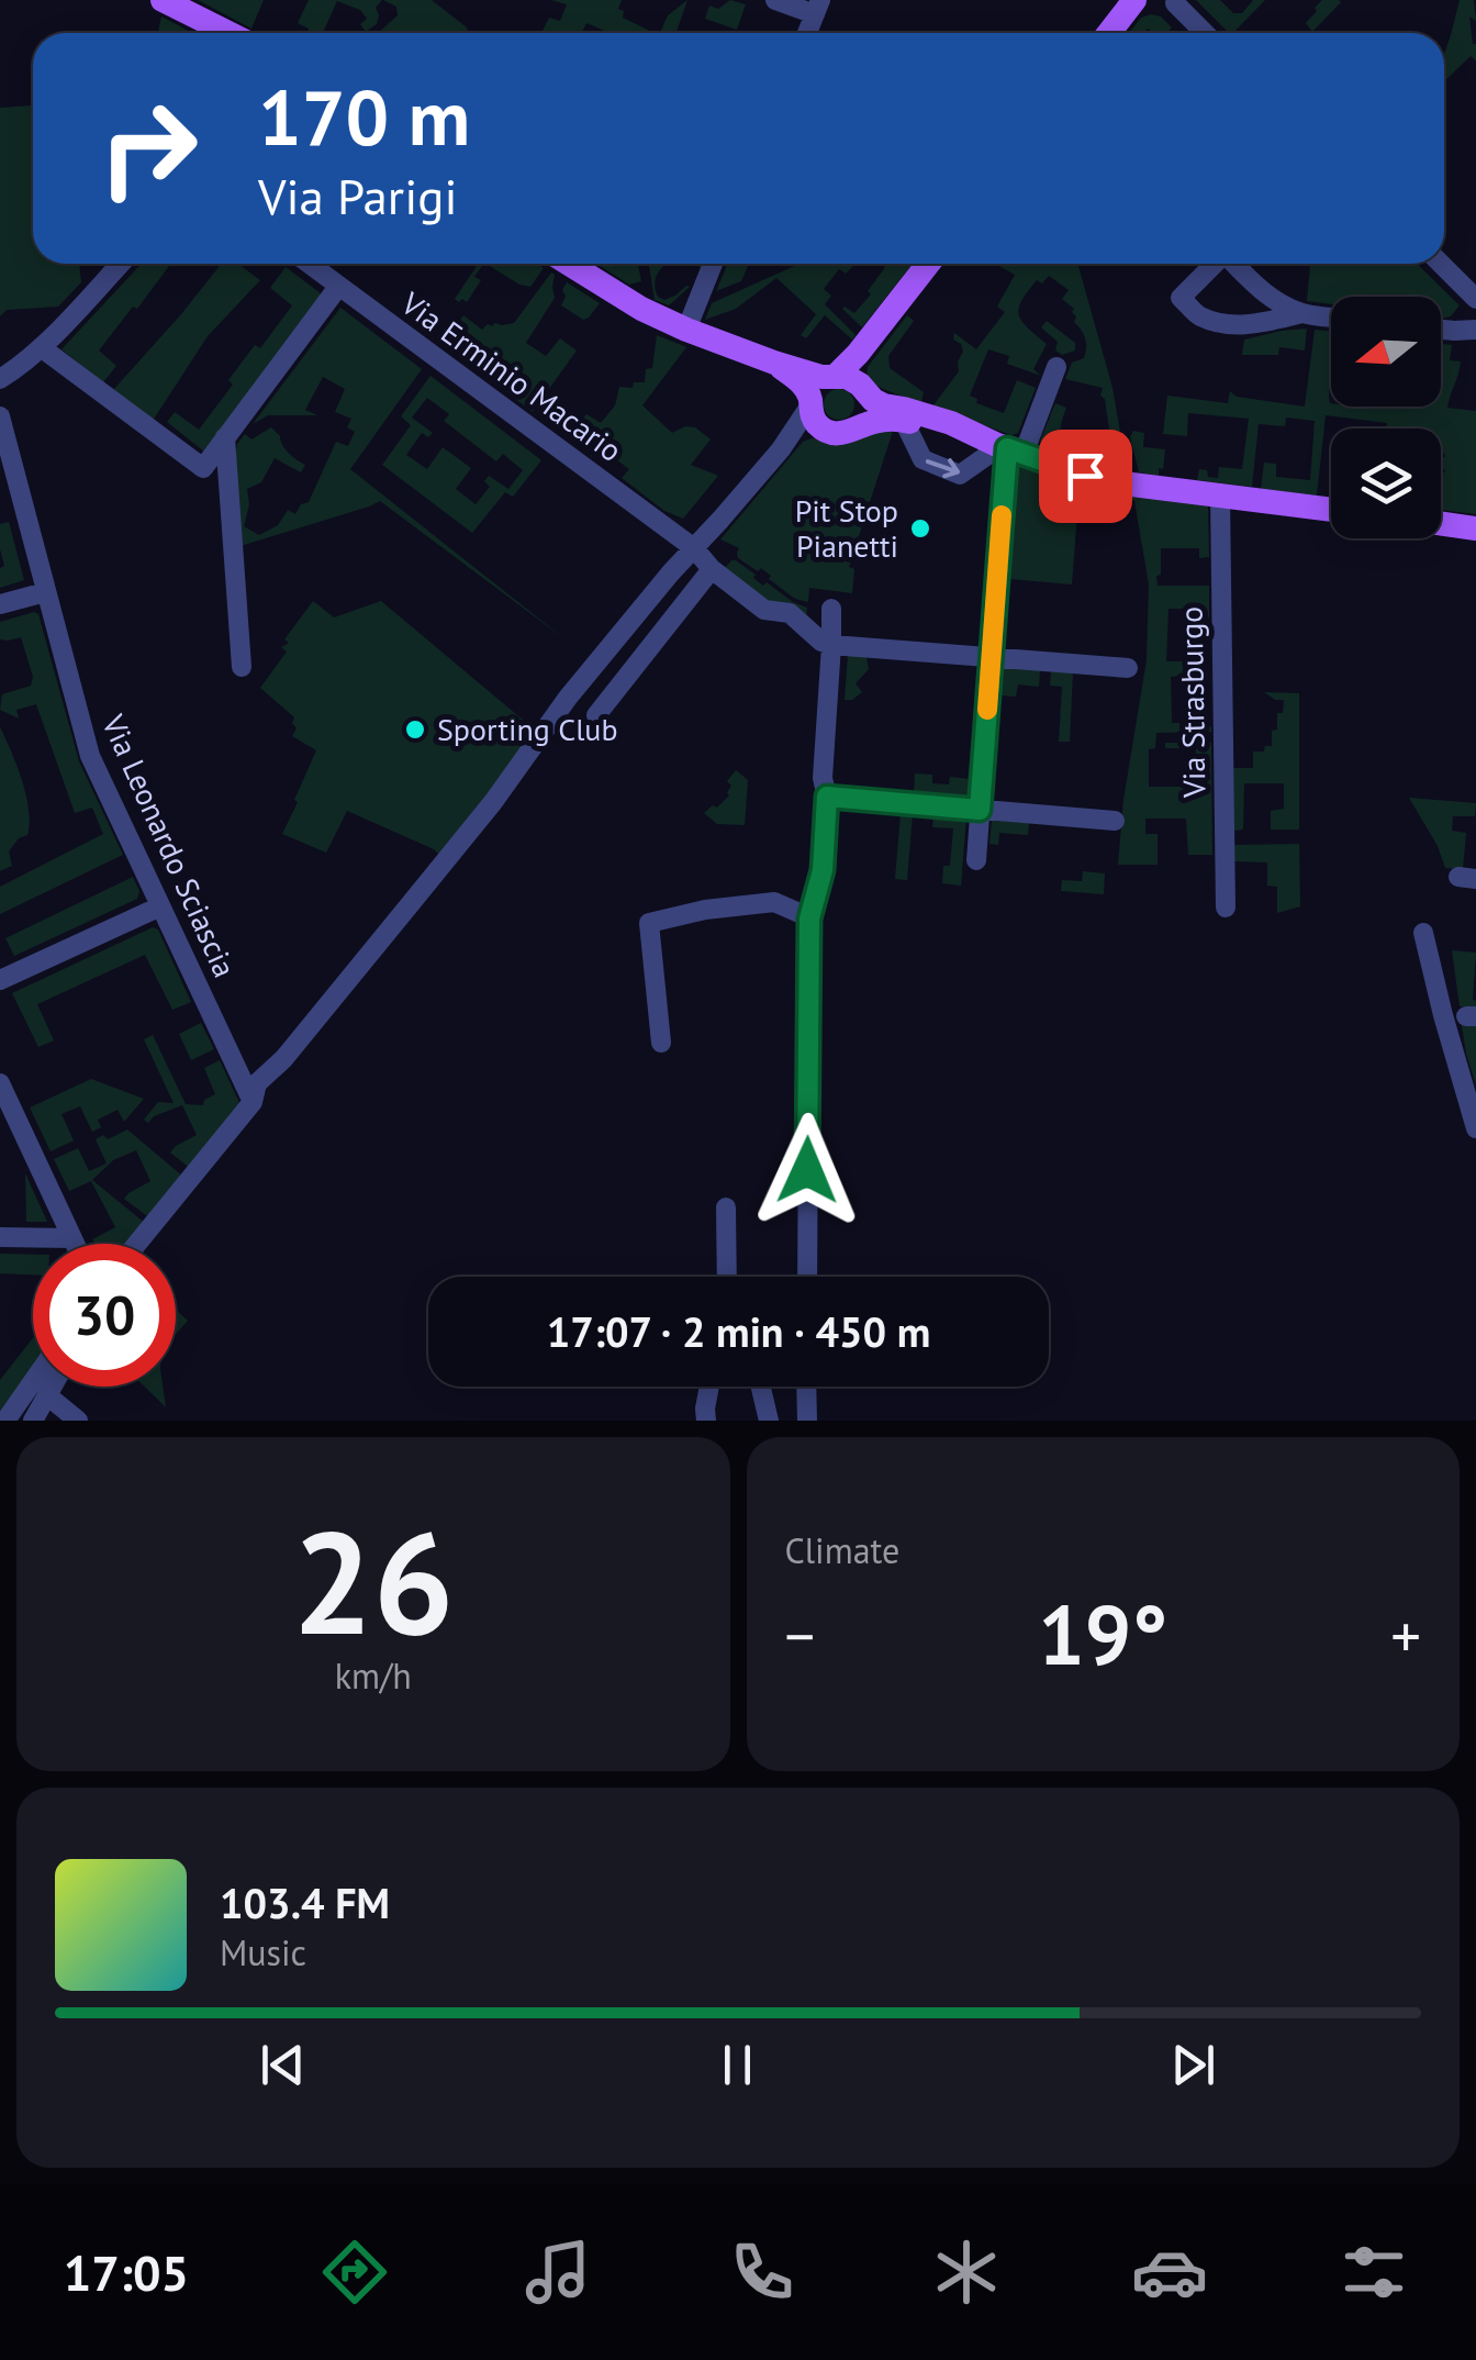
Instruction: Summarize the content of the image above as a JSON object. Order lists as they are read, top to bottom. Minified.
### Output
{"streets":{"street":["Via Erminio Macario","Via Strasburgo","Via Leonardo Sciascia"]},"places":["Pit Stop Pianetti","Sporting Club"],"north":"left","page":{"turn":["170 m","Via Parigi"],"limit":"30","trip":"17:07 · 2 min · 450 m","tile":[["26","km/h"],"Climate"],"heat":["−","19°","+"],"song":["103.4 FM","Music"],"tabs":"17:05"}}
